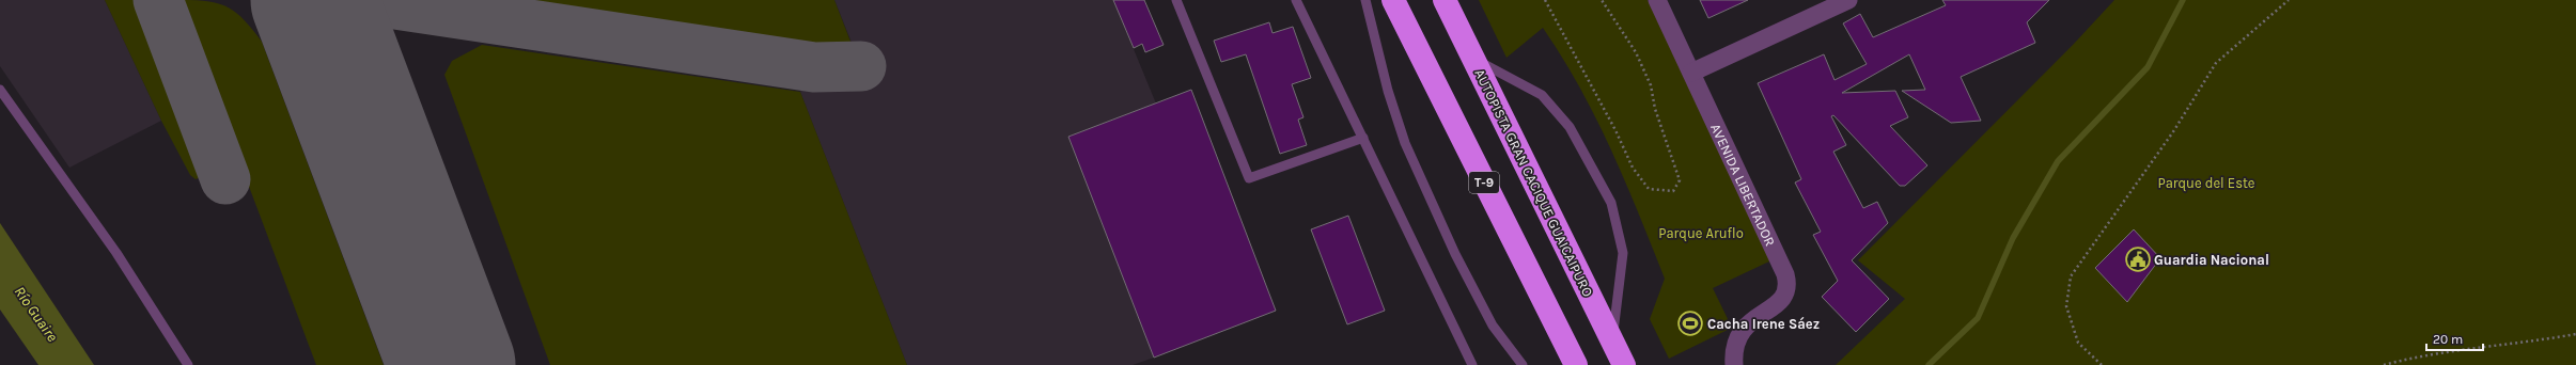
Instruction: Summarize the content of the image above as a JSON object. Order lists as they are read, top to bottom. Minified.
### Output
{"streets":{"highway":["T-9","AUTOPISTA GRAN CACIQUE GUAICAIPURO"],"street":["AVENIDA LIBERTADOR"]},"water":["Río Guaire"],"parks":["Parque del Este","Parque Aruflo"],"places":{"public building":["Guardia Nacional"],"sports":["Cacha Irene Sáez"]},"scale_bar":"20 m"}
